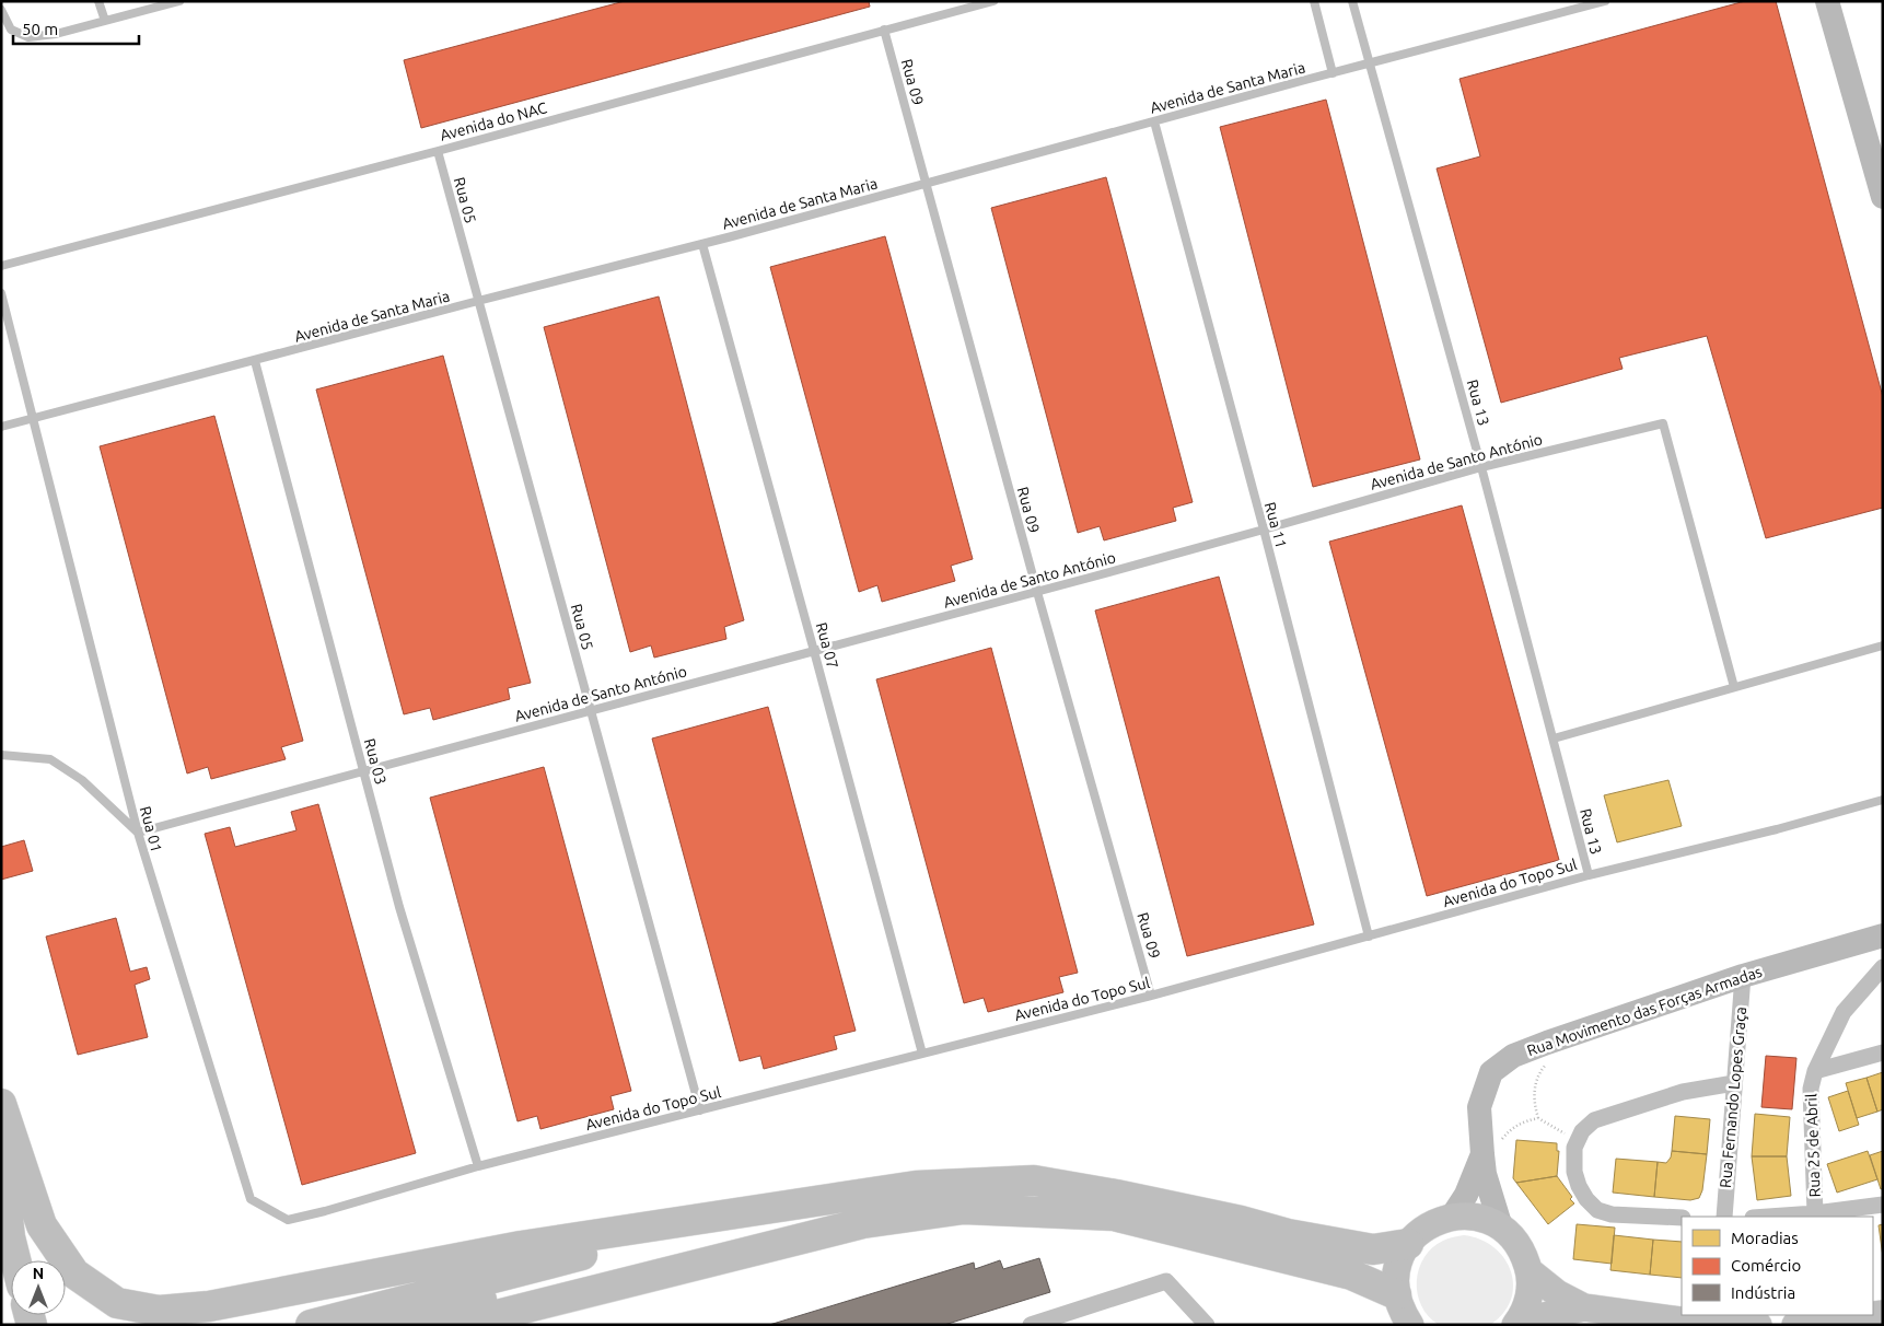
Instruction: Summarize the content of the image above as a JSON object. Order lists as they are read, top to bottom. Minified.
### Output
{"streets":{"street":["Rua Movimento das Forças Armadas","Rua Fernando Lopes Graça","Rua 25 de Abril"],"lane":["Rua 09","Avenida de Santa Maria","Avenida do NAC","Rua 05","Rua 13","Avenida de Santo António","Rua 11","Rua 07","Rua 03","Rua 01","Avenida do Topo Sul"]},"crossings":[["Rua 09","Avenida de Santa Maria"],["Rua 09","Avenida do NAC"],["Rua 09","Avenida de Santo António"],["Rua 09","Avenida do Topo Sul"],["Avenida de Santa Maria","Rua 05"],["Avenida de Santa Maria","Rua 13"],["Avenida de Santa Maria","Rua 11"],["Avenida de Santa Maria","Rua 07"],["Avenida de Santa Maria","Rua 03"],["Avenida de Santa Maria","Rua 01"],["Avenida do NAC","Rua 05"],["Rua 05","Avenida de Santo António"],["Rua 05","Avenida do Topo Sul"],["Rua 13","Avenida de Santo António"],["Rua 13","Avenida do Topo Sul"],["Avenida de Santo António","Rua 11"],["Avenida de Santo António","Rua 07"],["Avenida de Santo António","Rua 03"],["Avenida de Santo António","Rua 01"],["Rua 11","Avenida do Topo Sul"],["Rua 07","Avenida do Topo Sul"],["Rua 03","Avenida do Topo Sul"],["Rua 01","Avenida do Topo Sul"],["Rua Movimento das Forças Armadas","Rua Fernando Lopes Graça"]],"legend":["Moradias","Comércio","Indústria"],"scale_bar":"50 m","north":"top"}
